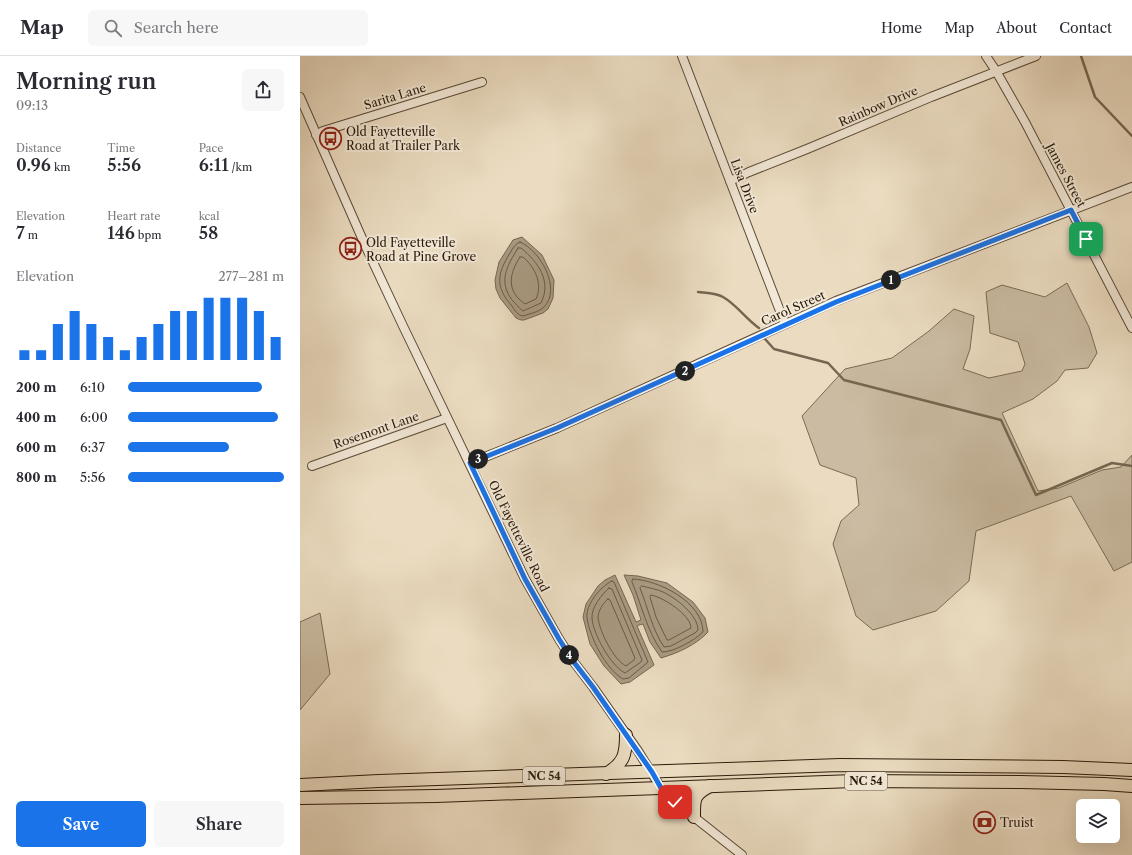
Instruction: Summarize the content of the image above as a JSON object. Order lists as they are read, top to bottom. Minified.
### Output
{"streets":{"highway":["NC 54"],"street":["Sarita Lane","Rainbow Drive","James Street","Lisa Drive","Carol Street","Rosemont Lane","Old Fayetteville Road"]},"crossings":[["Sarita Lane","Old Fayetteville Road"],["Rainbow Drive","James Street"],["Rainbow Drive","Lisa Drive"],["James Street","Carol Street"],["Lisa Drive","Carol Street"],["Carol Street","Old Fayetteville Road"],["Rosemont Lane","Old Fayetteville Road"],["Old Fayetteville Road","NC 54"]],"places":{"bus stop":["Old Fayetteville Road at Trailer Park","Old Fayetteville Road at Pine Grove"],"bank":["Truist"]},"page":{"header":"Map","search":"Search here","nav":["Home","Map","About","Contact"],"heading":["Morning run","09:13"],"stats":[["Distance","0.96 km"],["Time","5:56"],["Pace","6:11 /km"],["Elevation","7 m"],["Heart rate","146 bpm"],["kcal","58"]],"chart":["Elevation","277–281 m"],"pins":["1","2","3","4"],"list":[{"name":"200 m","note":"6:10"},{"name":"400 m","note":"6:00"},{"name":"600 m","note":"6:37"},{"name":"800 m","note":"5:56"}],"buttons":["Save","Share"]}}
